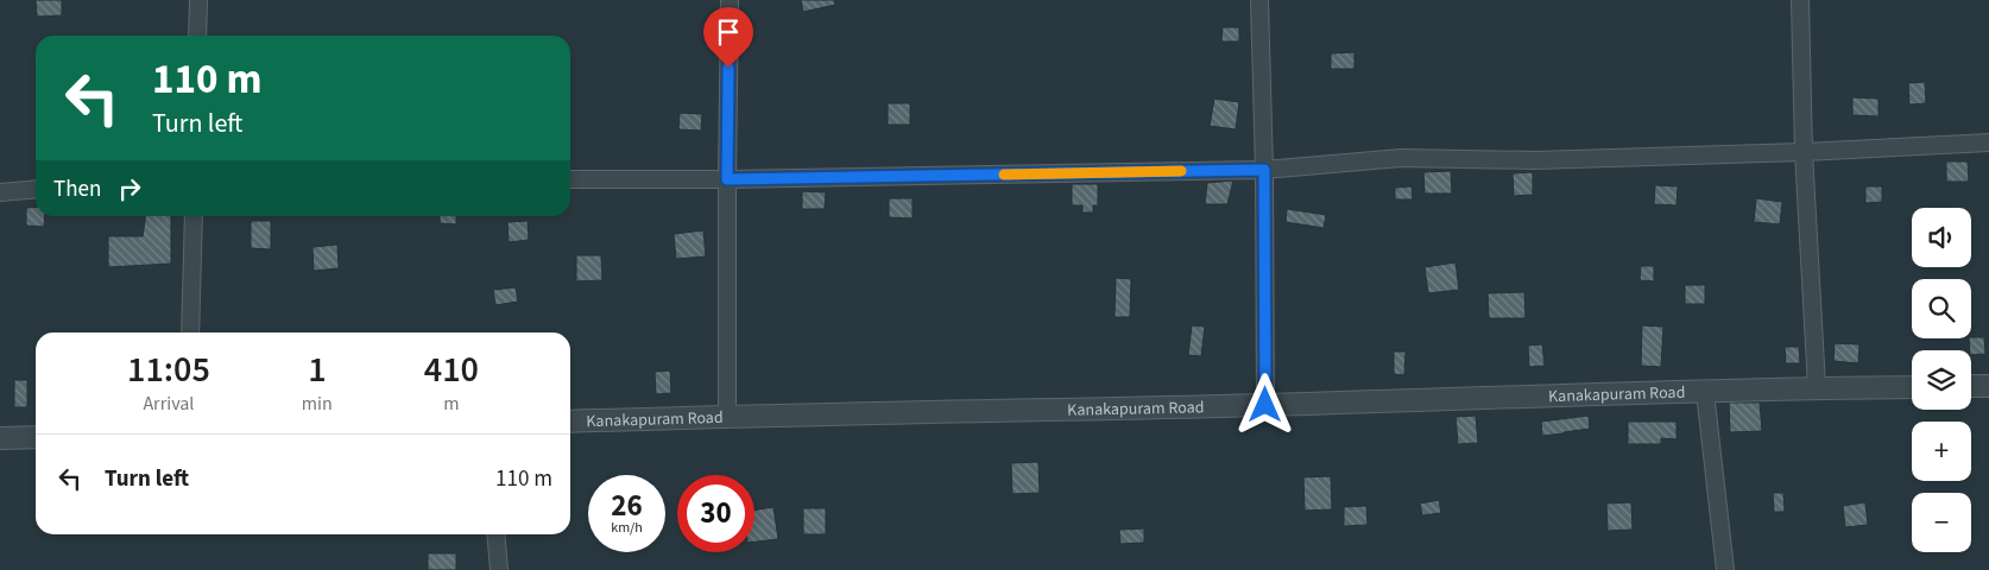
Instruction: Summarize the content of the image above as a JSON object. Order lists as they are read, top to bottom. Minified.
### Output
{"streets":{"street":["Kanakapuram Road"]},"page":{"turn":["110 m","Turn left"],"then":"Then","map_buttons":["+","−"],"eta":["11:05","Arrival","1","min","410","m"],"list":[{"name":"Turn left","value":"110 m"}],"speed":"26 km/h","limit":"30"}}
